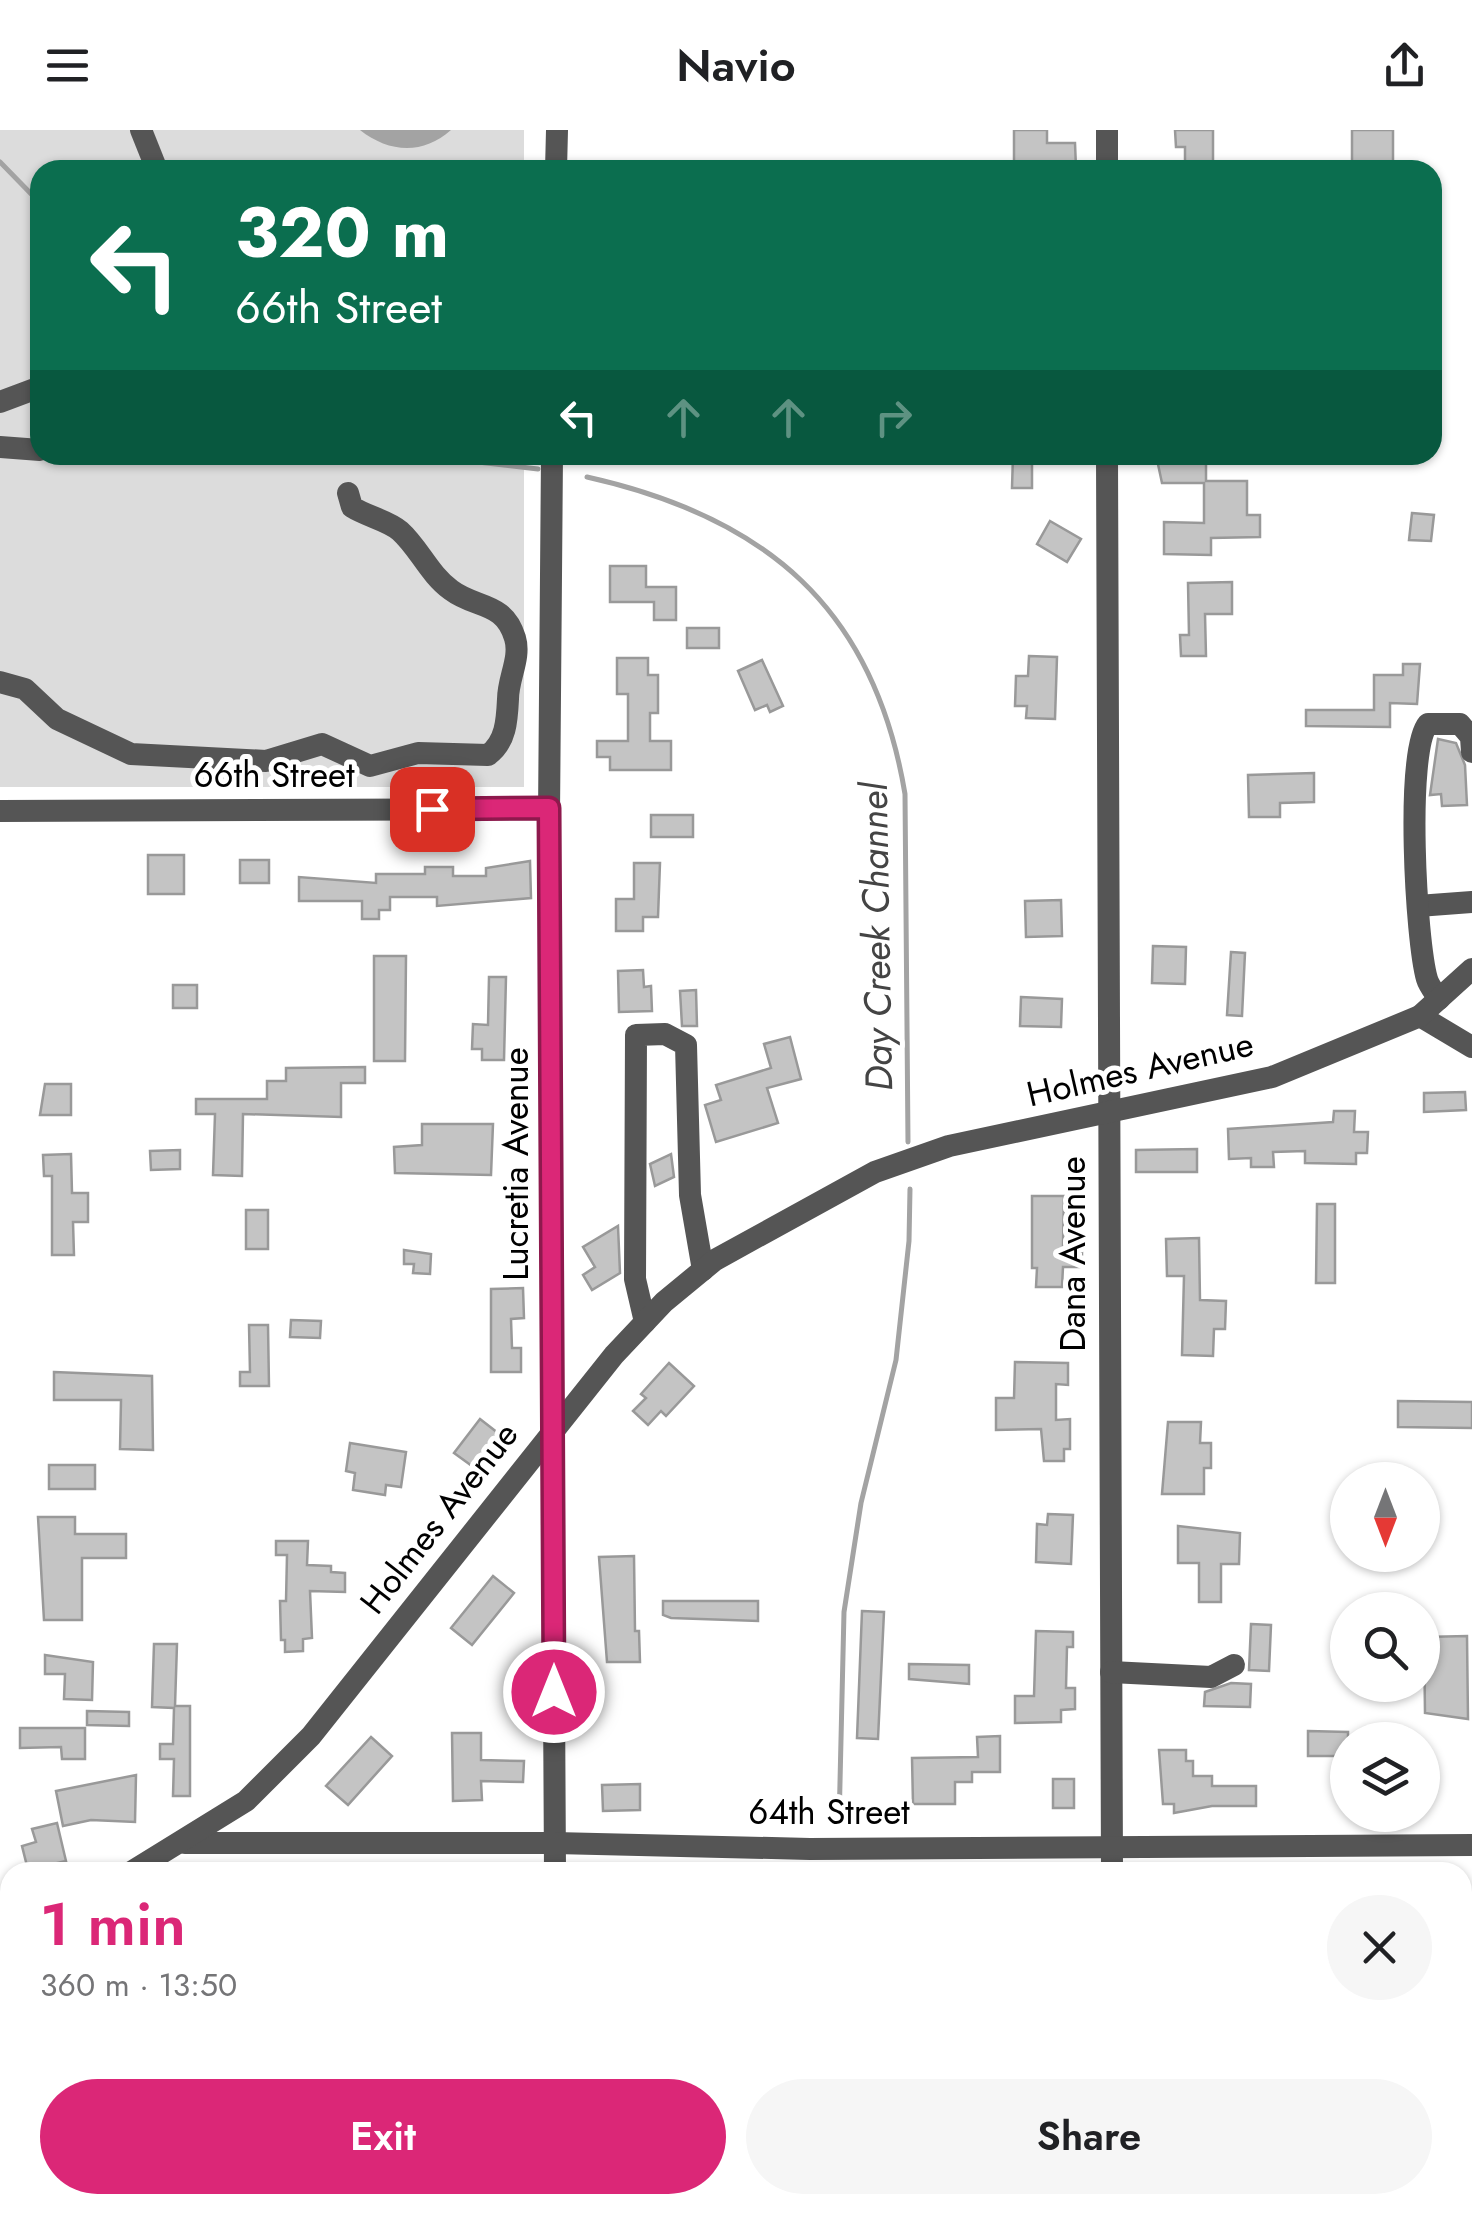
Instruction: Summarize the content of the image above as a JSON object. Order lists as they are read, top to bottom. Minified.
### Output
{"streets":{"street":["66th Street","Holmes Avenue","Lucretia Avenue","Dana Avenue","64th Street"]},"crossings":[["66th Street","Lucretia Avenue"],["Holmes Avenue","Lucretia Avenue"],["Holmes Avenue","Dana Avenue"],["Holmes Avenue","64th Street"],["Lucretia Avenue","64th Street"],["Dana Avenue","64th Street"]],"water":["Day Creek Channel"],"north":"bottom","page":{"header":"Navio","turn":["320 m","66th Street"],"heading":["1 min","360 m · 13:50"],"buttons":["Exit","Share"]}}
